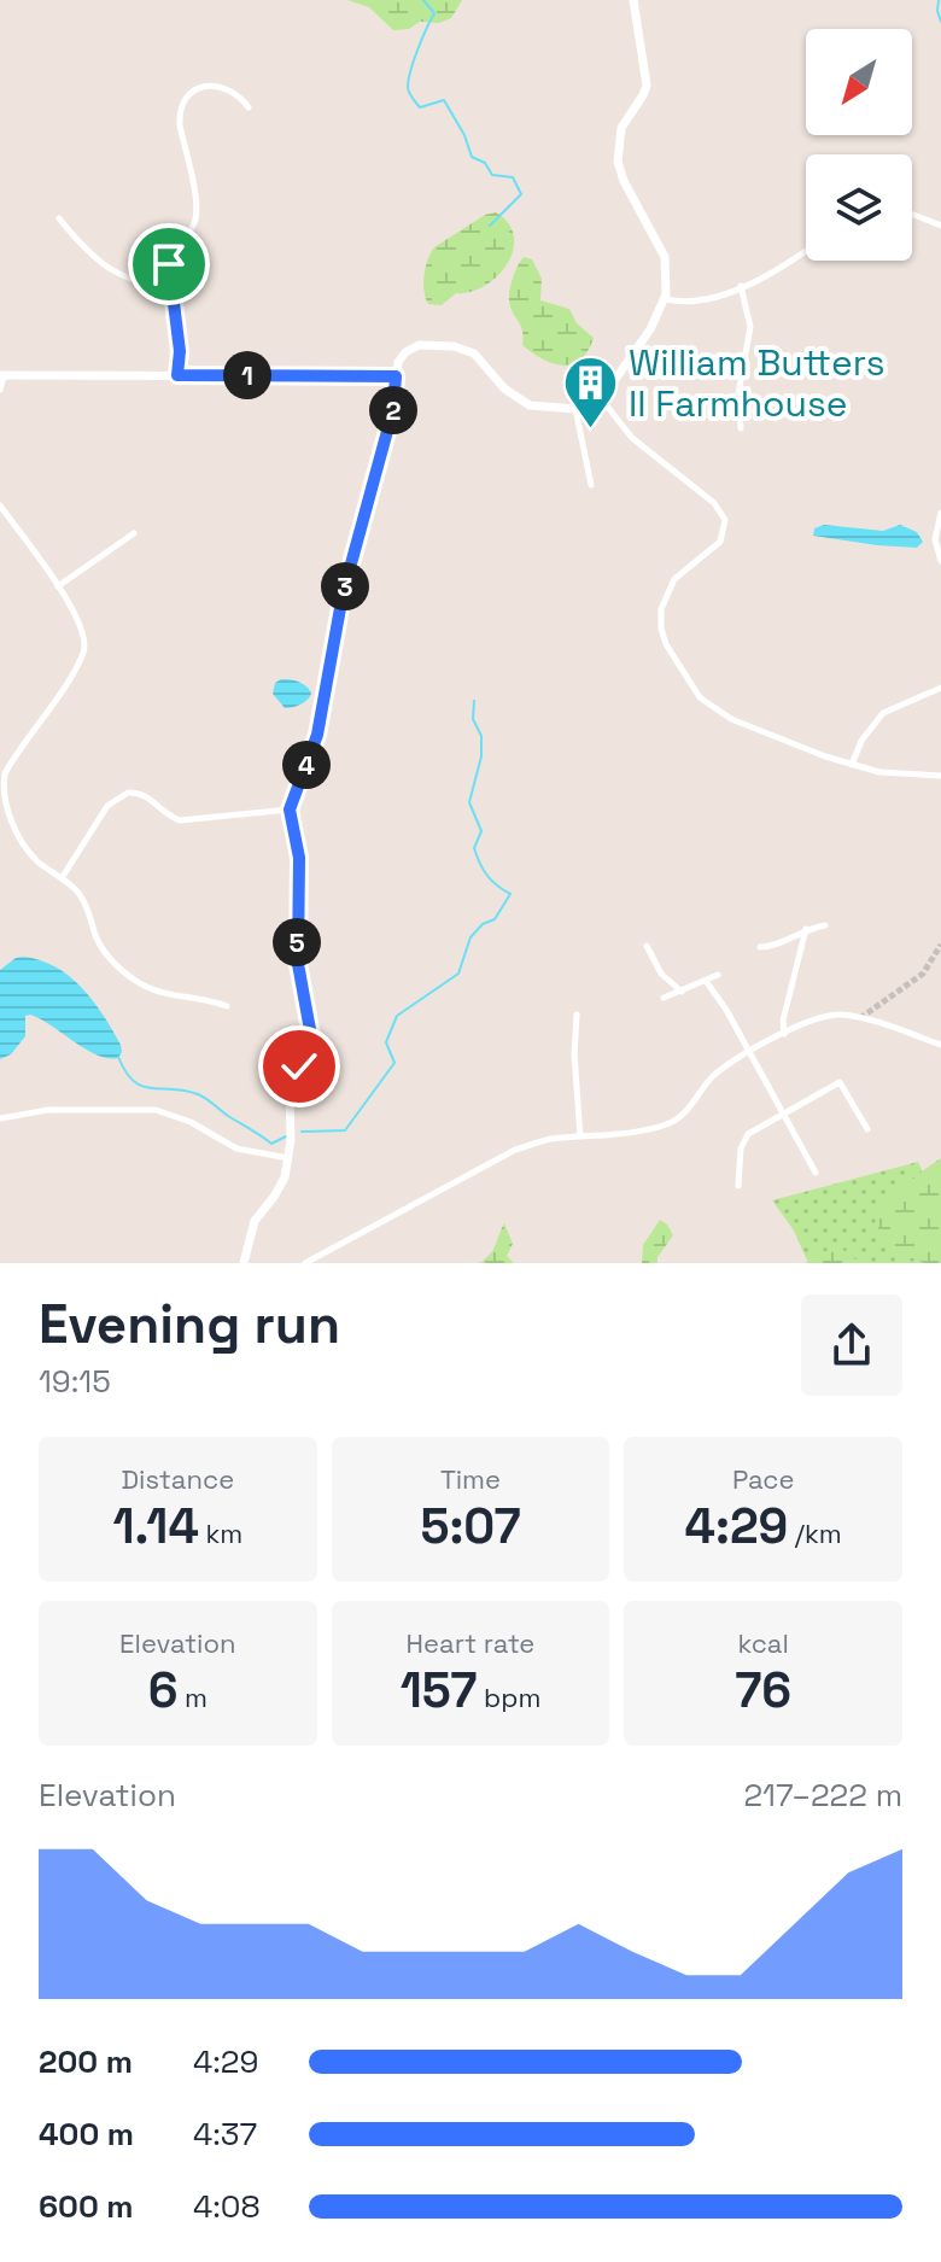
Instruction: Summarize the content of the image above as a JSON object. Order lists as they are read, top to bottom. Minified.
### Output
{"places":{"building":["William Butters II Farmhouse"]},"north":"bottom left","page":{"pins":["1","2","3","4","5"],"heading":["Evening run","19:15"],"stats":[["Distance","1.14 km"],["Time","5:07"],["Pace","4:29 /km"],["Elevation","6 m"],["Heart rate","157 bpm"],["kcal","76"]],"chart":["Elevation","217–222 m"],"list":[{"name":"200 m","note":"4:29"},{"name":"400 m","note":"4:37"},{"name":"600 m","note":"4:08"}]}}
